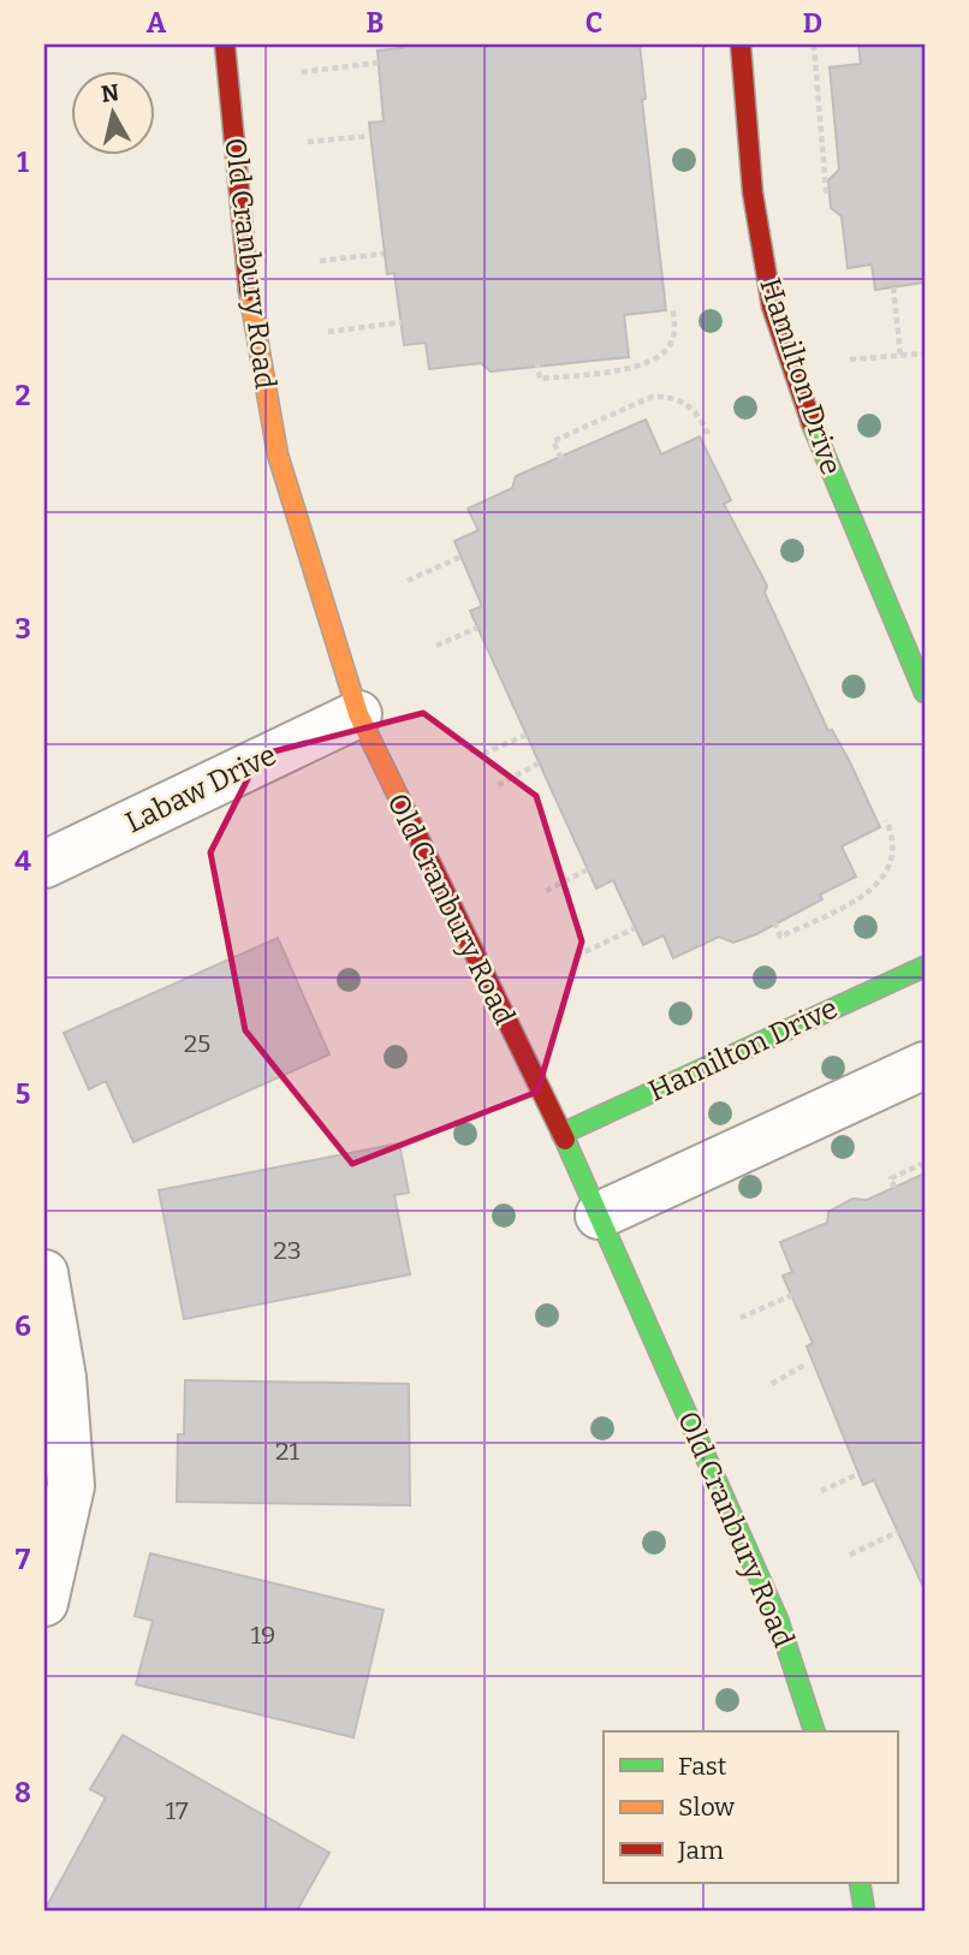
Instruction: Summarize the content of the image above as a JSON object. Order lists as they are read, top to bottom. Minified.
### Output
{"streets":{"street":["Old Cranbury Road","Hamilton Drive","Labaw Drive"]},"crossings":[["Old Cranbury Road","Hamilton Drive"],["Old Cranbury Road","Labaw Drive"]],"house_numbers":["25","23","21","19","17"],"legend":["Fast","Slow","Jam"],"north":"top","grid":{"columns":["A","B","C","D"],"rows":["1","2","3","4","5","6","7","8"]}}
